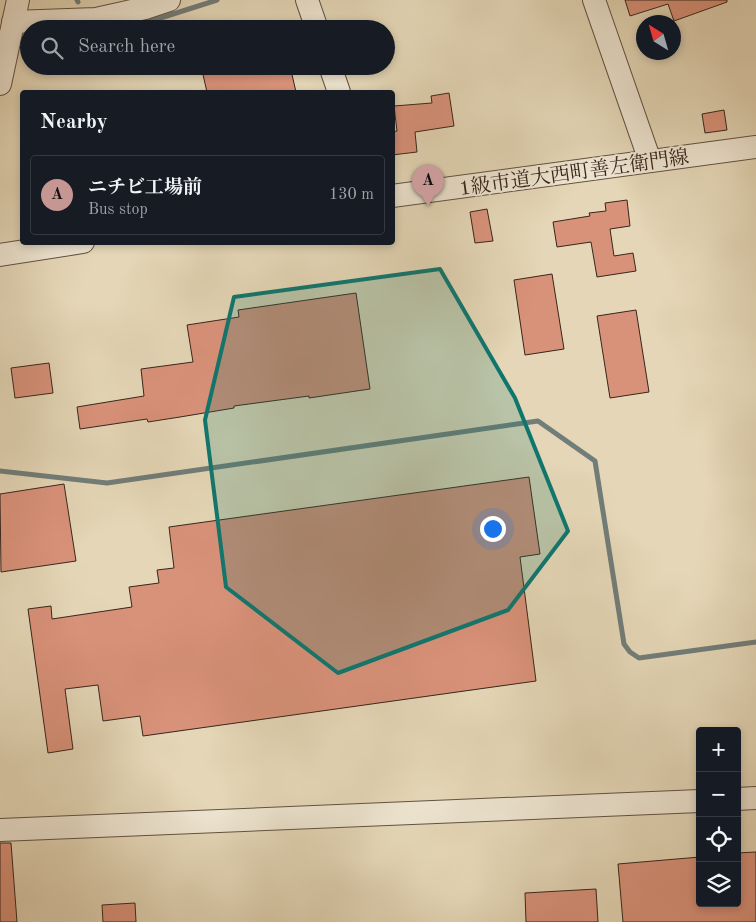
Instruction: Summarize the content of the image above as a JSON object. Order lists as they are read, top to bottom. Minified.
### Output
{"streets":{"street":["1級市道大西町善左衛門線"]},"north":"top left","page":{"search":"Search here","heading":"Nearby","list":[{"mark":"A","name":"ニチビ工場前","note":"Bus stop","value":"130 m"}],"pins":"A","map_buttons":["+","−"]}}
